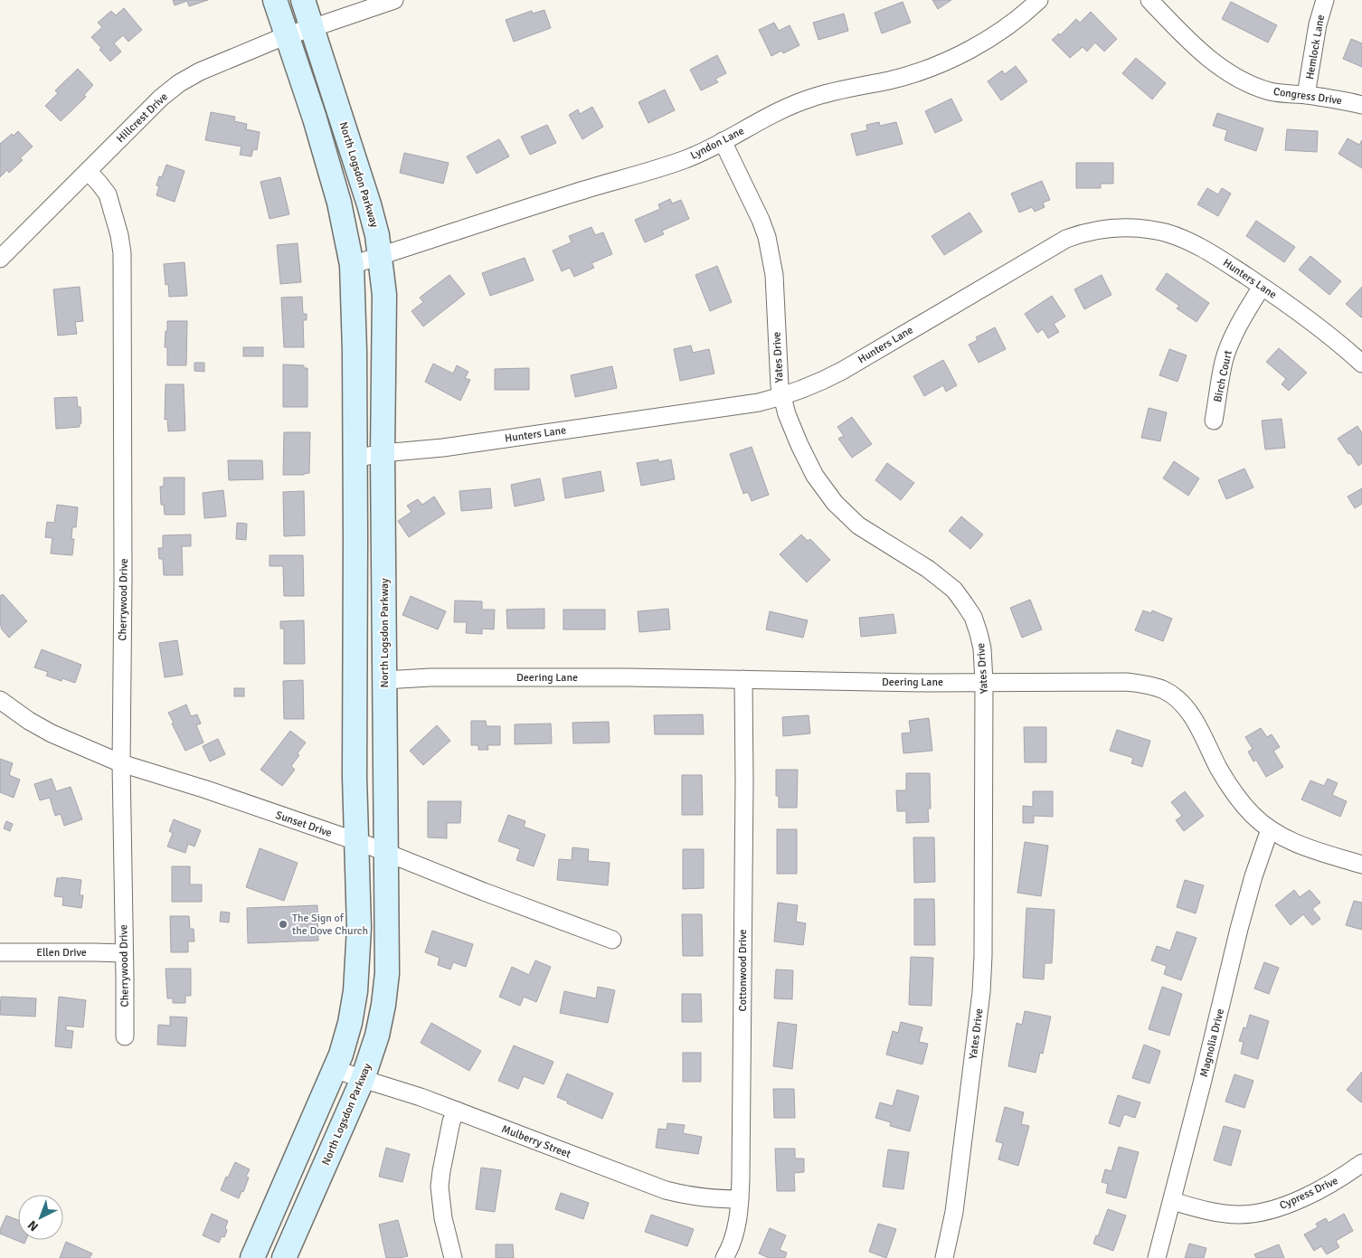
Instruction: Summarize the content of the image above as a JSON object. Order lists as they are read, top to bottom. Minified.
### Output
{"streets":{"main road":["North Logsdon Parkway"],"street":["Hemlock Lane","Congress Drive","Hillcrest Drive","Lyndon Lane","Hunters Lane","Yates Drive","Birch Court","Cherrywood Drive","Deering Lane","Sunset Drive","Ellen Drive","Cottonwood Drive","Magnolia Drive","Mulberry Street","Cypress Drive"]},"crossings":[["Hemlock Lane","Congress Drive"],["Hillcrest Drive","North Logsdon Parkway"],["Hillcrest Drive","Cherrywood Drive"],["Lyndon Lane","North Logsdon Parkway"],["Lyndon Lane","Yates Drive"],["North Logsdon Parkway","Hunters Lane"],["North Logsdon Parkway","Deering Lane"],["North Logsdon Parkway","Sunset Drive"],["North Logsdon Parkway","Mulberry Street"],["Hunters Lane","Yates Drive"],["Hunters Lane","Birch Court"],["Yates Drive","Deering Lane"],["Cherrywood Drive","Sunset Drive"],["Cherrywood Drive","Ellen Drive"],["Deering Lane","Cottonwood Drive"],["Deering Lane","Magnolia Drive"],["Cottonwood Drive","Mulberry Street"],["Magnolia Drive","Cypress Drive"]],"places":["The Sign of the Dove Church"],"north":"bottom left"}
